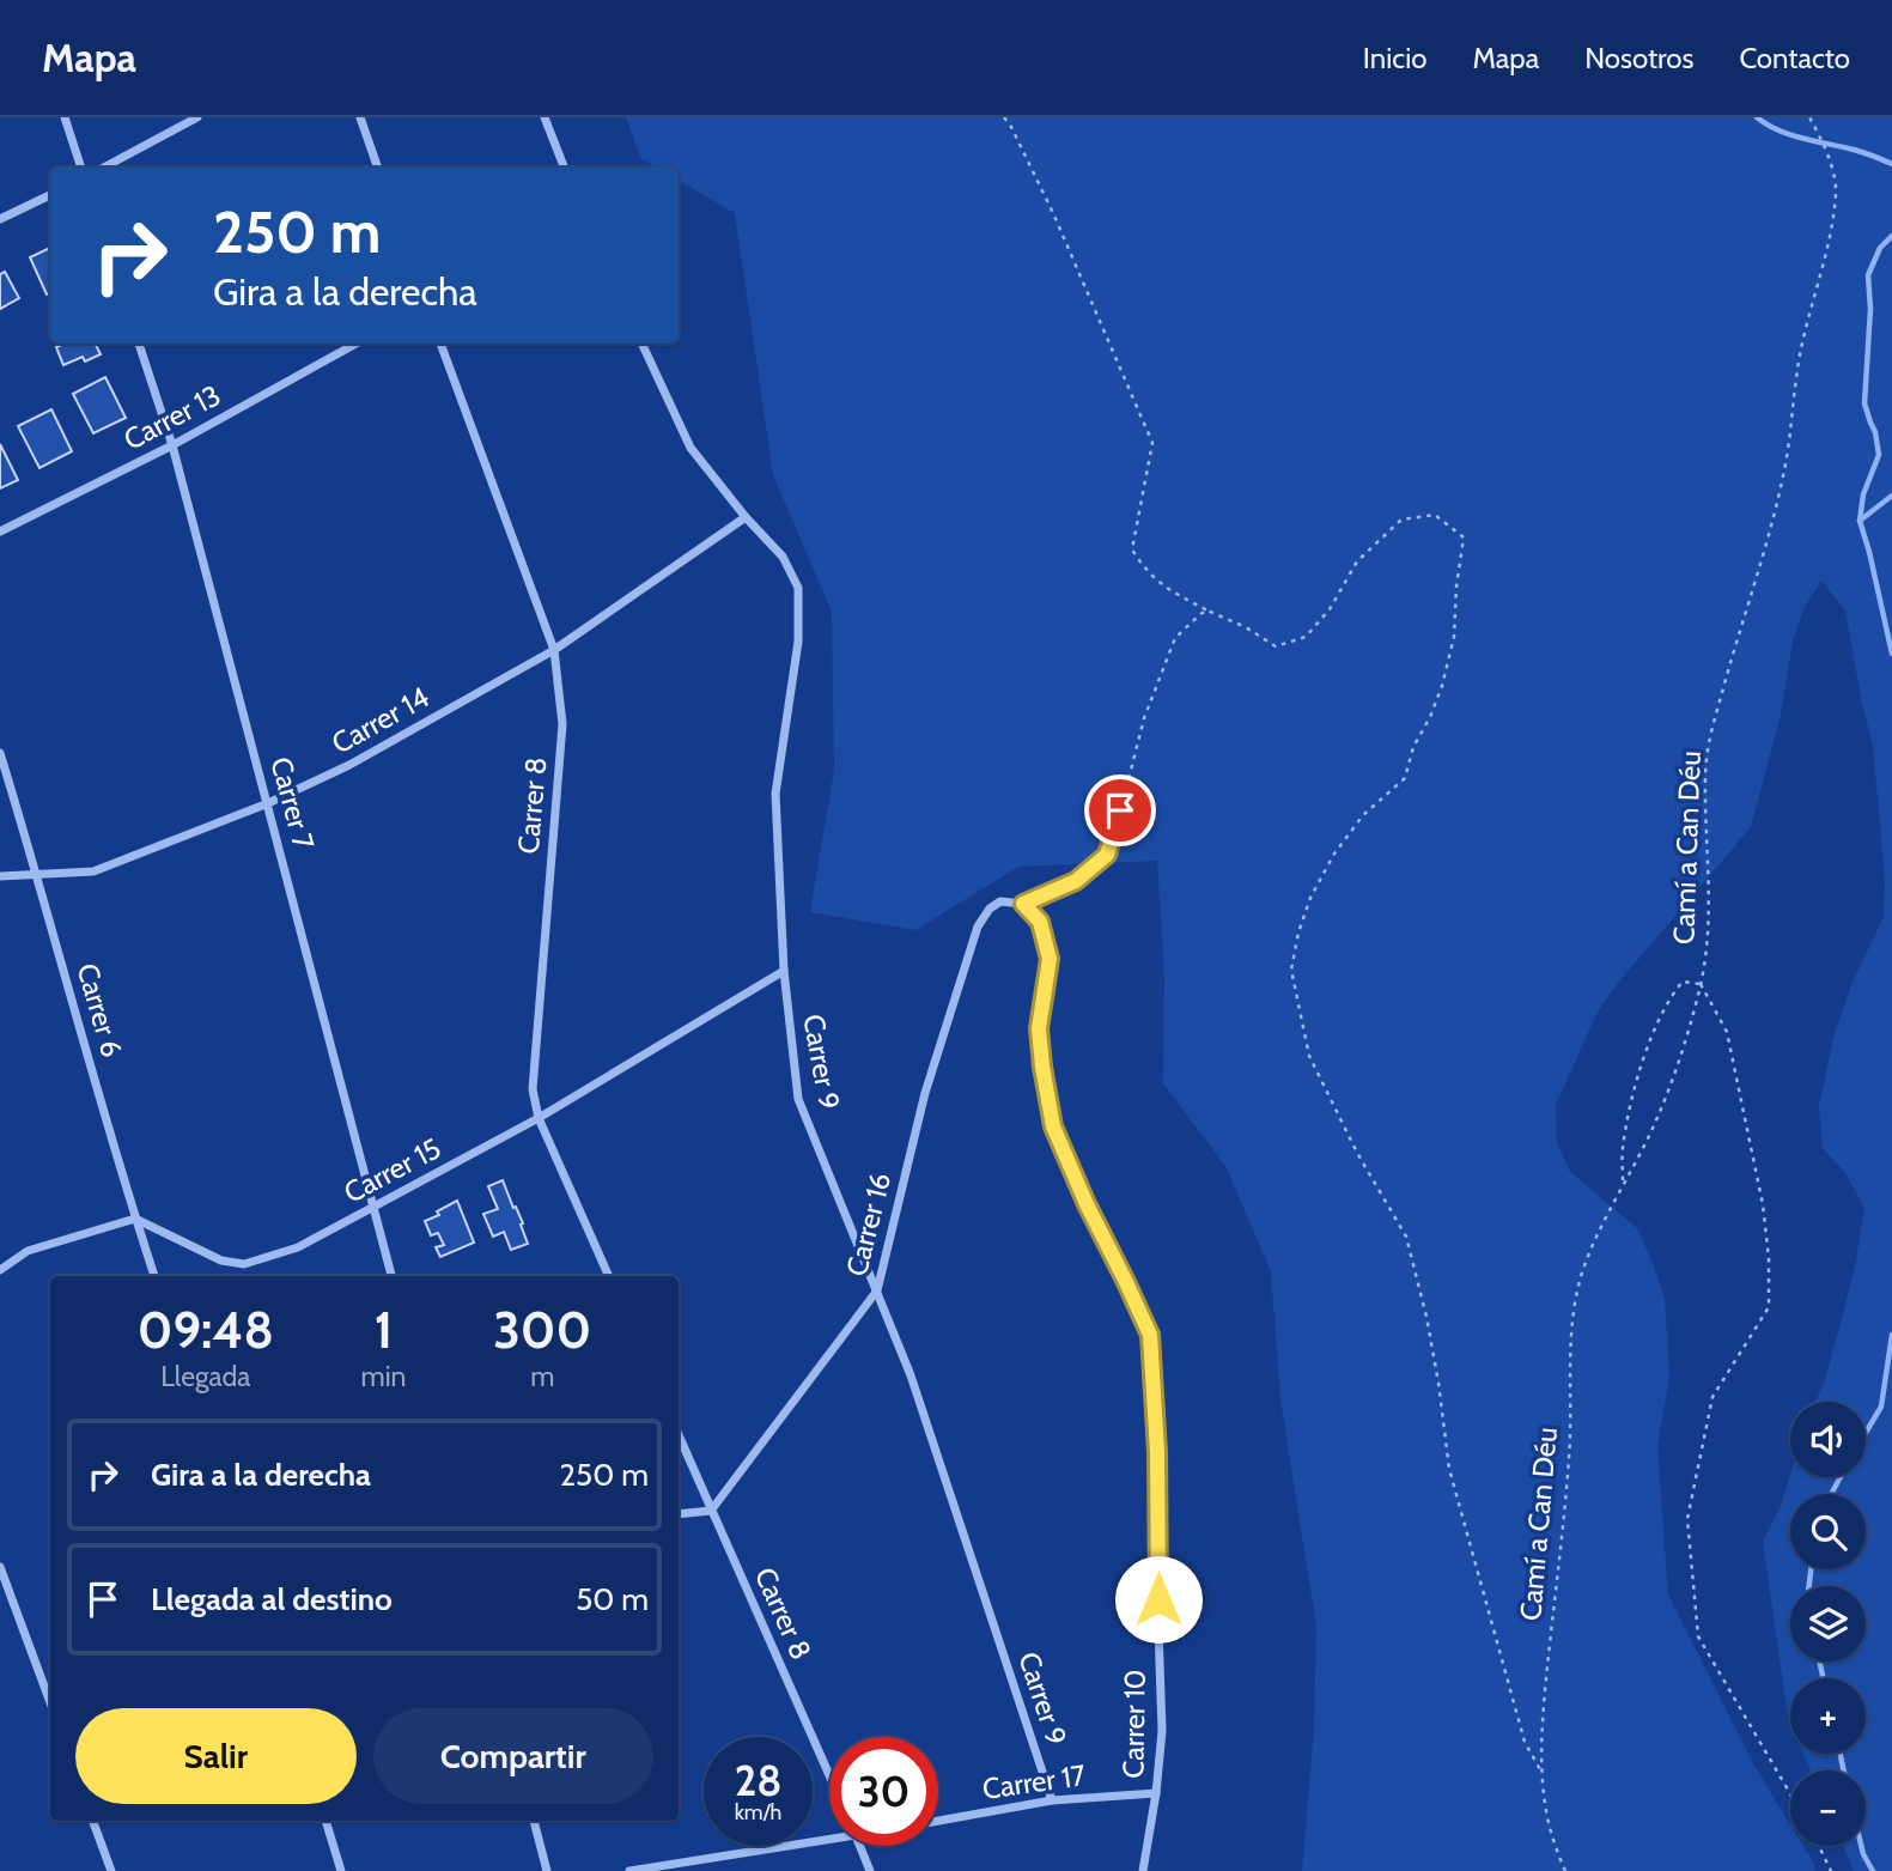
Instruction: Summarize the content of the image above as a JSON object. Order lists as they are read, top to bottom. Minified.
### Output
{"streets":{"street":["Carrer 13","Carrer 14","Carrer 7","Carrer 8","Carrer 6","Carrer 9","Carrer 15","Carrer 16","Carrer 10","Carrer 17"],"path":["Camí a Can Déu"]},"crossings":[["Carrer 13","Carrer 7"],["Carrer 14","Carrer 7"],["Carrer 14","Carrer 8"],["Carrer 14","Carrer 6"],["Carrer 14","Carrer 9"],["Carrer 7","Carrer 15"],["Carrer 8","Carrer 15"],["Carrer 8","Carrer 16"],["Carrer 6","Carrer 15"],["Carrer 9","Carrer 15"],["Carrer 9","Carrer 16"],["Carrer 9","Carrer 17"],["Carrer 16","Carrer 10"],["Carrer 10","Carrer 17"]],"page":{"header":"Mapa","nav":["Inicio","Mapa","Nosotros","Contacto"],"turn":["250 m","Gira a la derecha"],"eta":["09:48","Llegada","1","min","300","m"],"map_buttons":["+","−"],"list":[{"name":"Gira a la derecha","value":"250 m"},{"name":"Llegada al destino","value":"50 m"}],"buttons":["Salir","Compartir"],"speed":"28 km/h","limit":"30"}}
